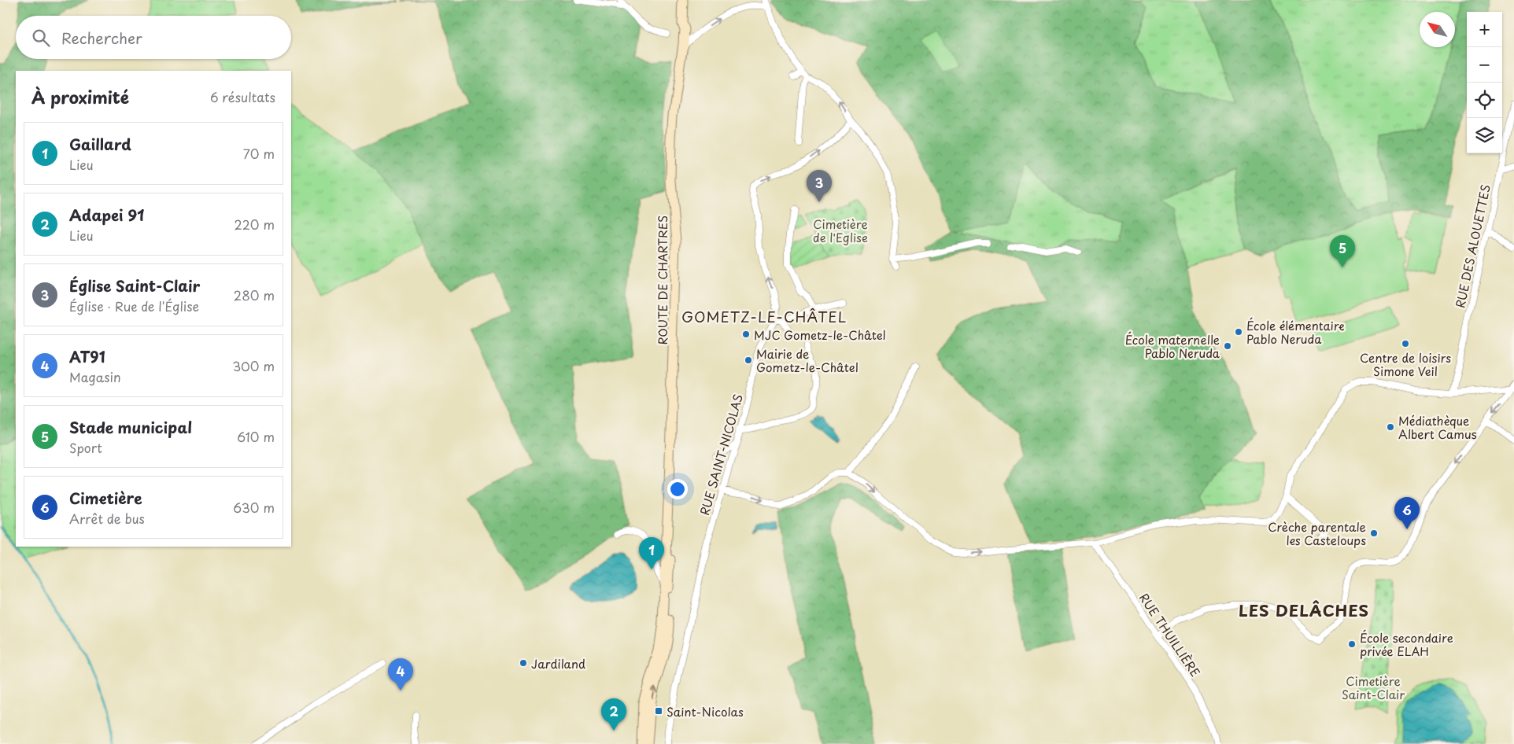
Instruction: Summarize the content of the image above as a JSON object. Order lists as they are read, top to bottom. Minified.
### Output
{"streets":{"main road":["ROUTE DE CHARTRES"],"street":["RUE DES ALOUETTES","RUE SAINT-NICOLAS","RUE THUILLIÈRE"]},"districts":["GOMETZ-LE-CHÂTEL","LES DELÂCHES"],"parks":["Cimetière de l'Eglise","Cimetière Saint-Clair"],"places":{"other":["École élémentaire Pablo Neruda","MJC Gometz-le-Châtel","Centre de loisirs Simone Veil","École maternelle Pablo Neruda","Mairie de Gometz-le-Châtel","Médiathèque Albert Camus","Crèche parentale les Casteloups","École secondaire privée ELAH","Jardiland"],"transit":["Saint-Nicolas"]},"north":"top left","page":{"map_buttons":["+","−"],"search":"Rechercher","heading":["À proximité","6 résultats"],"list":[{"mark":"1","name":"Gaillard","note":"Lieu","value":"70 m"},{"mark":"2","name":"Adapei 91","note":"Lieu","value":"220 m"},{"mark":"3","name":"Église Saint-Clair","note":"Église · Rue de l'Église","value":"280 m"},{"mark":"4","name":"AT91","note":"Magasin","value":"300 m"},{"mark":"5","name":"Stade municipal","note":"Sport","value":"610 m"},{"mark":"6","name":"Cimetière","note":"Arrêt de bus","value":"630 m"}],"pins":["3","5","6","1","4","2"]}}
